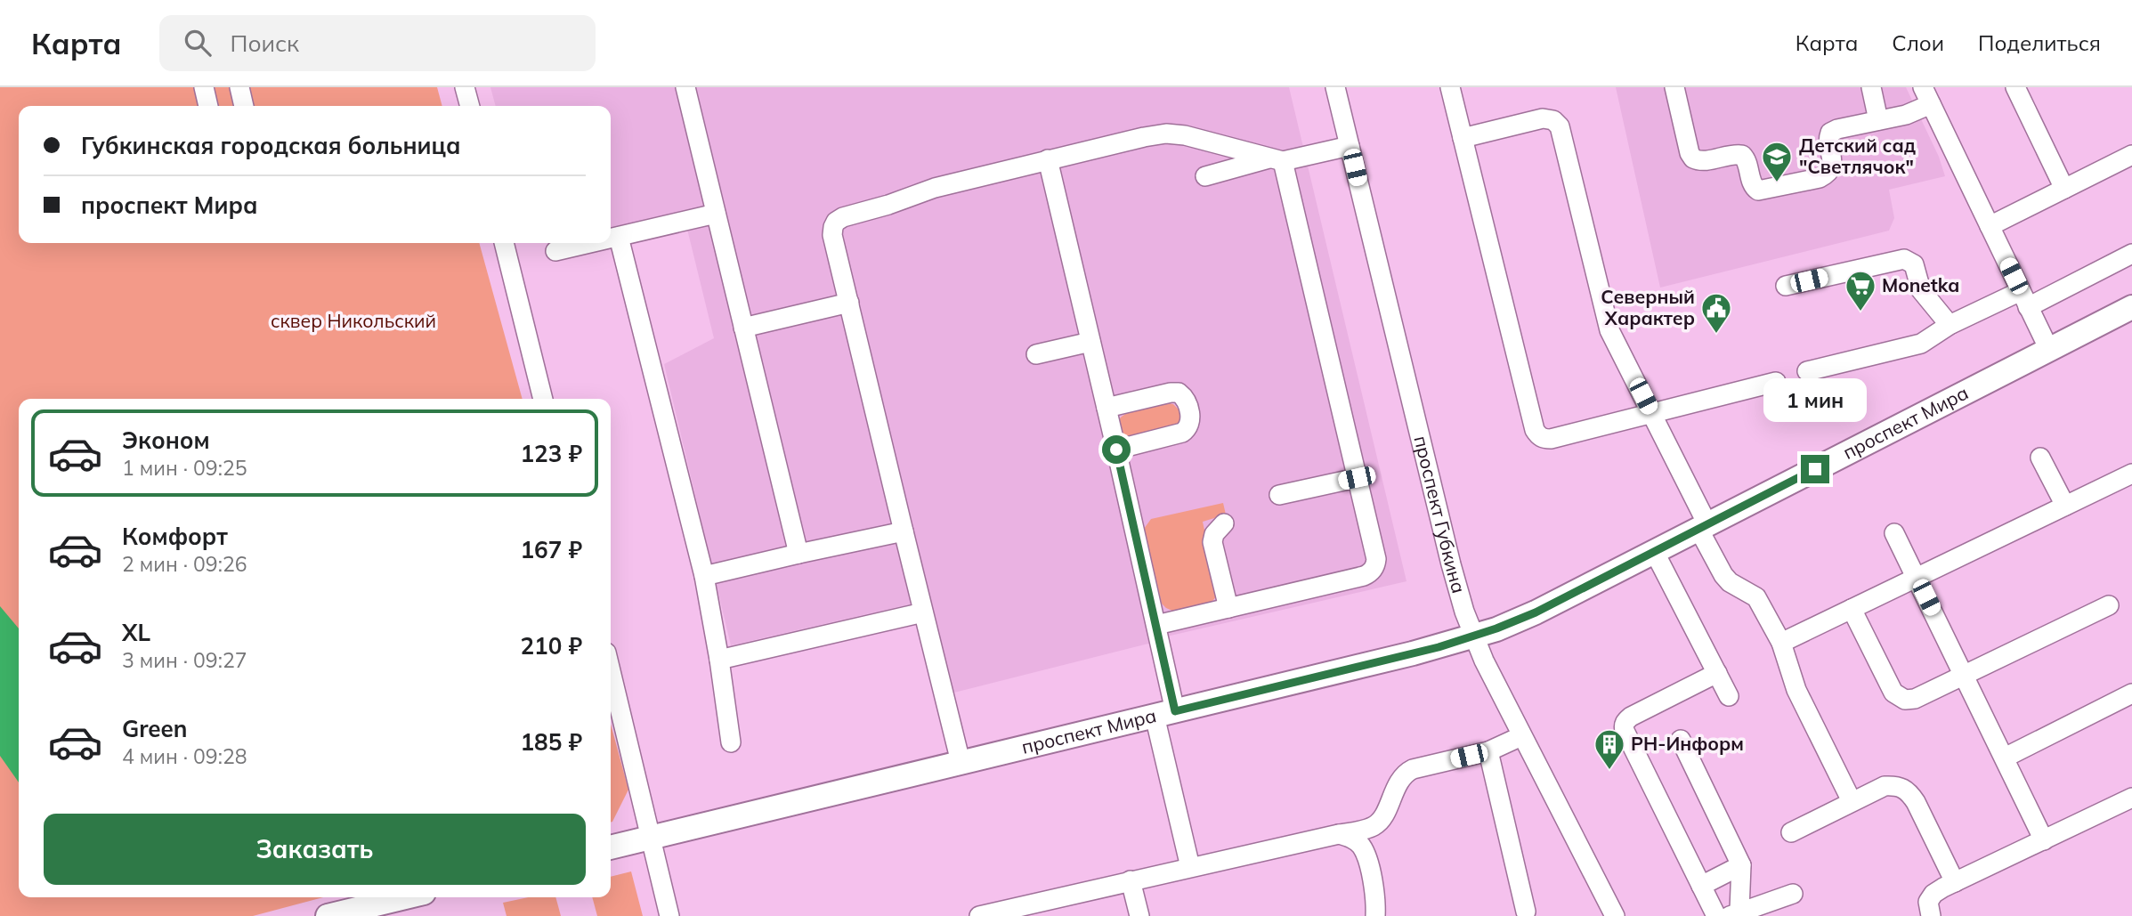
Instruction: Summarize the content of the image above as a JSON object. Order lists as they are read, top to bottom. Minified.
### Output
{"streets":{"main road":["проспект Мира"],"street":["проспект Губкина"]},"crossings":[["проспект Мира","проспект Губкина"]],"parks":["сквер Никольский"],"places":{"school or university":["Детский сад \"Светлячок\""],"supermarket":["Monetka"],"public building":["Северный Характер"],"building":["РН-Информ"]},"page":{"header":"Карта","search":"Поиск","nav":["Карта","Слои","Поделиться"],"banner":["Губкинская городская больница","проспект Мира"],"bubble":"1 мин","list":[{"name":"Эконом","note":"1 мин · 09:25","value":"123 ₽"},{"name":"Комфорт","note":"2 мин · 09:26","value":"167 ₽"},{"name":"XL","note":"3 мин · 09:27","value":"210 ₽"},{"name":"Green","note":"4 мин · 09:28","value":"185 ₽"}],"buttons":"Заказать"}}
